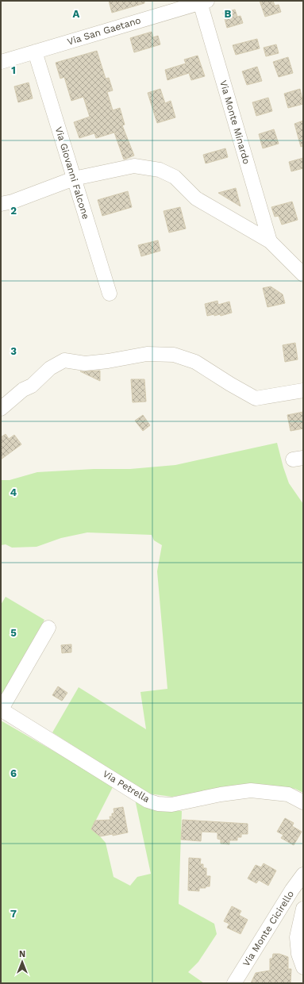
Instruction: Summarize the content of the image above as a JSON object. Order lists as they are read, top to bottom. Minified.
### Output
{"streets":{"street":["Via San Gaetano","Via Monte Minardo","Via Giovanni Falcone","Via Petrella","Via Monte Cicirello"]},"crossings":[["Via San Gaetano","Via Monte Minardo"],["Via San Gaetano","Via Giovanni Falcone"]],"north":"top","grid":{"columns":["A","B"],"rows":["1","2","3","4","5","6","7"]}}
